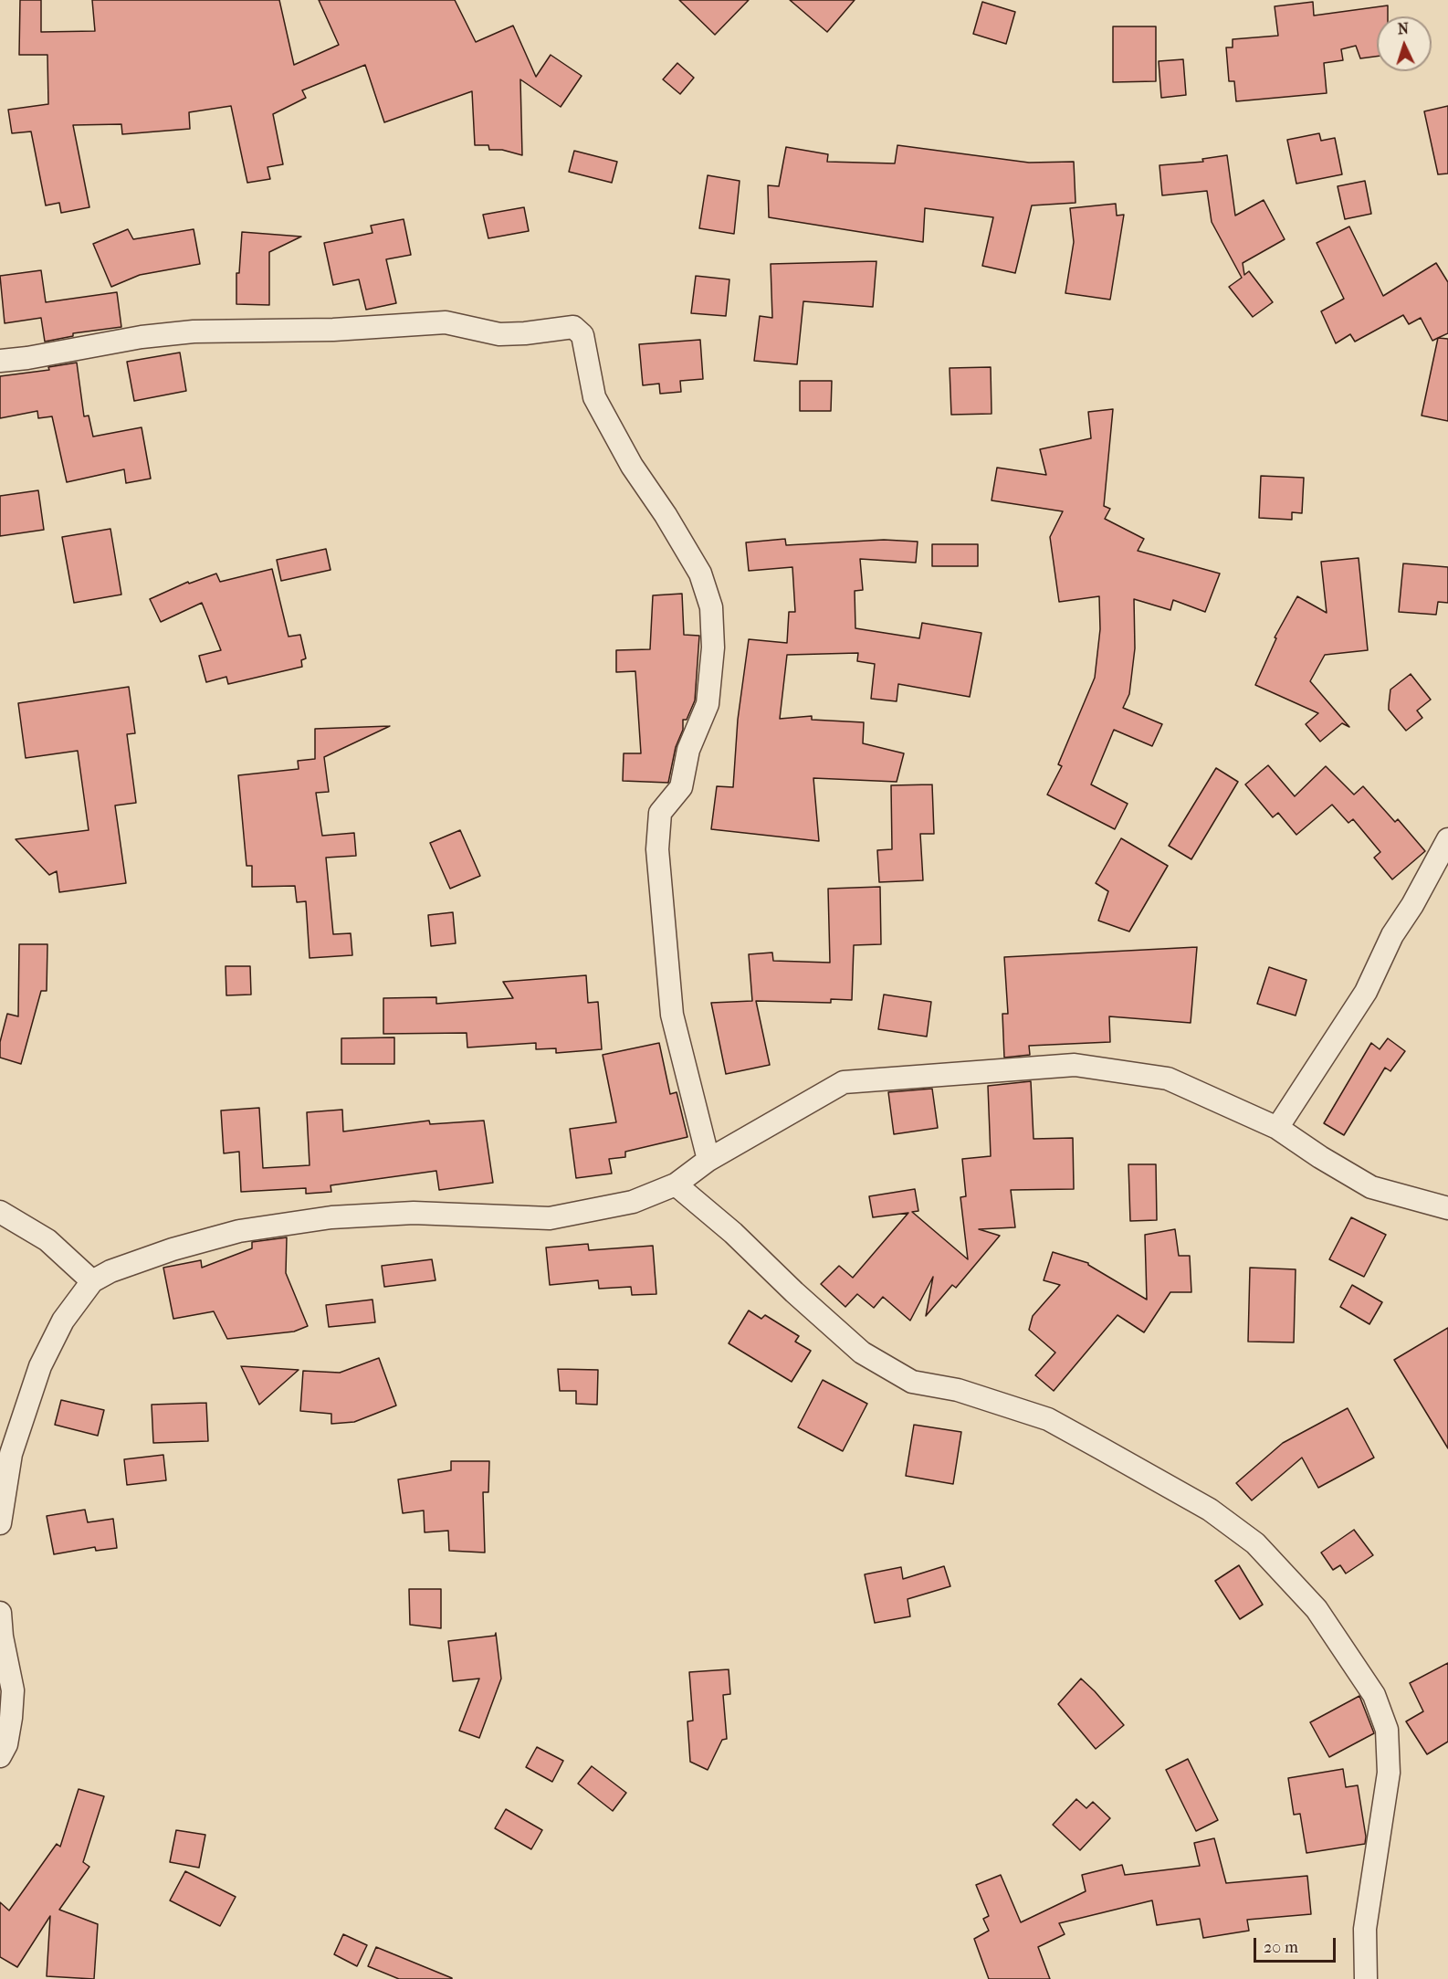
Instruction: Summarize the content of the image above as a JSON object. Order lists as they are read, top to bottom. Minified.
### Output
{"scale_bar":"20 m","north":"top"}
